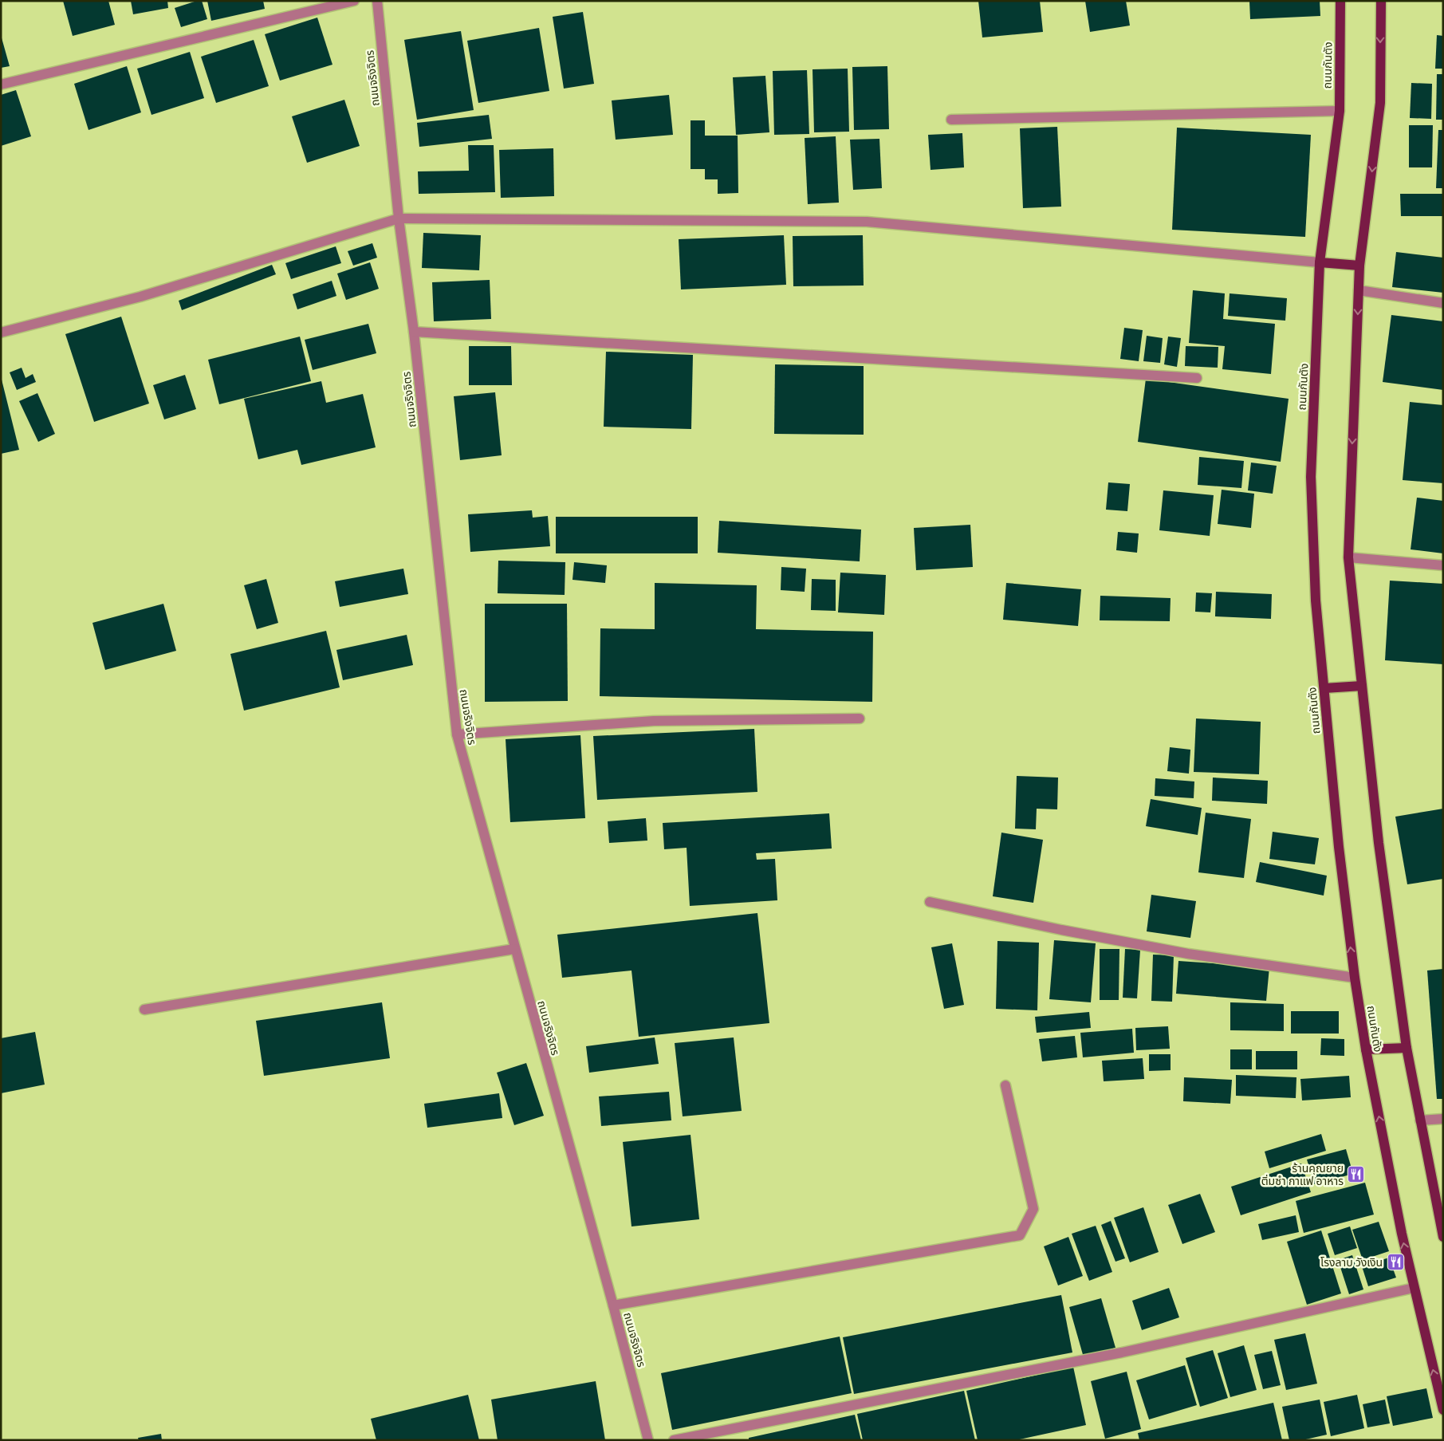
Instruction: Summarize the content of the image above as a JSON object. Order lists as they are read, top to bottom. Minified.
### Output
{"streets":{"main road":["ถนนกันตัง"],"street":["ถนนจริงจิตร"]},"places":{"restaurant":["ร้านคุณยาย ติ่มซำ กาแฟ อาหาร","โรงลาบ วังเงิน"]}}
